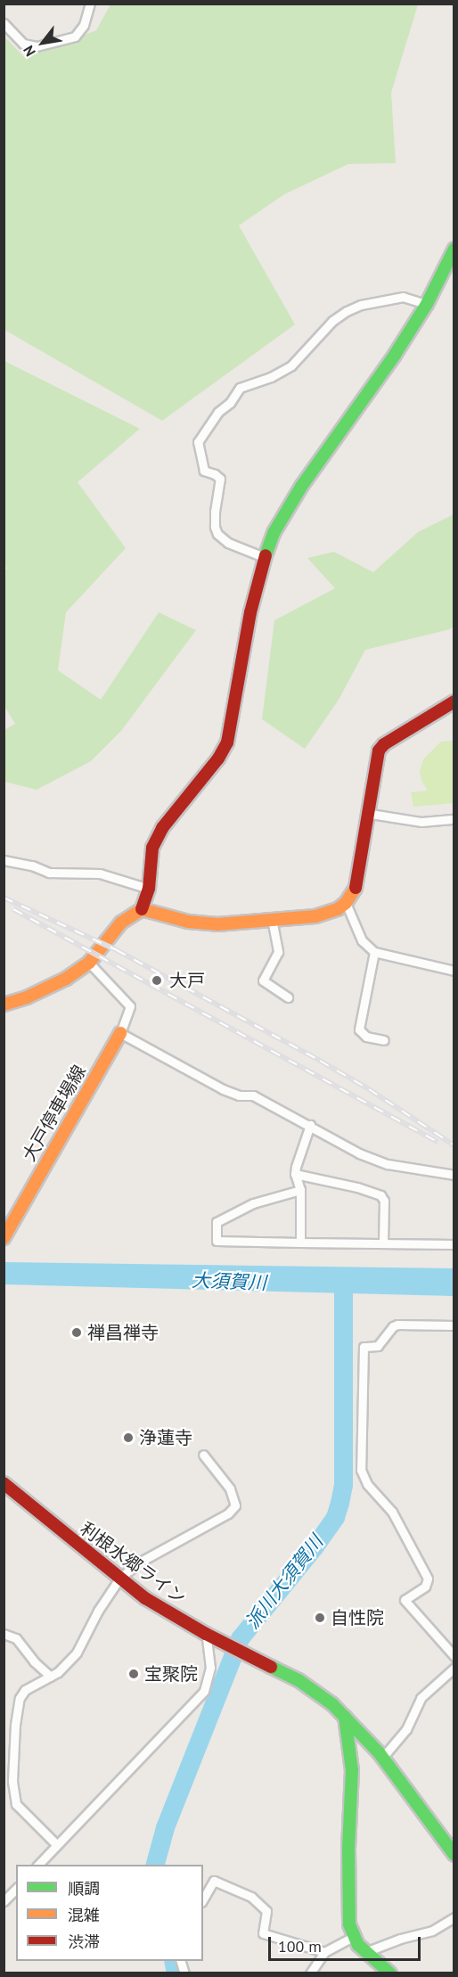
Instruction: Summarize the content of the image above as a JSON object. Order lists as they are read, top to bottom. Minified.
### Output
{"streets":{"main road":["大戸停車場線","利根水郷ライン"]},"water":["大須賀川","派川大須賀川"],"places":["大戸","禅昌禅寺","浄蓮寺","自性院","宝聚院"],"legend":["順調","混雑","渋滞"],"scale_bar":"100 m","north":"bottom left"}
